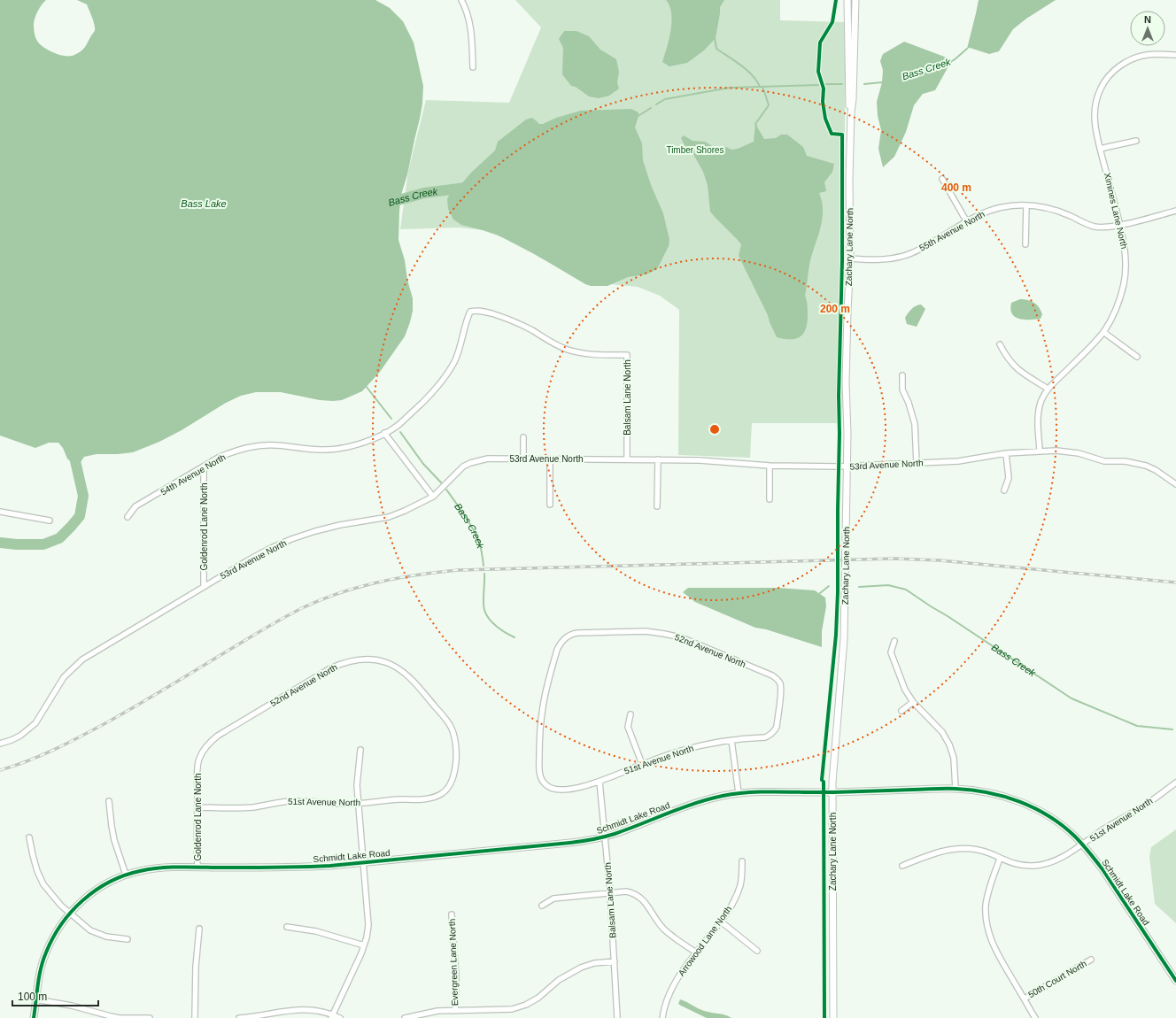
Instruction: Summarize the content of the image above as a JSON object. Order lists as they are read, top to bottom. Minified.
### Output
{"streets":{"street":["Ximines Lane North","55th Avenue North","Zachary Lane North","Balsam Lane North","53rd Avenue North","54th Avenue North","Goldenrod Lane North","52nd Avenue North","51st Avenue North","Schmidt Lake Road","Arrowood Lane North","Evergreen Lane North","50th Court North"]},"crossings":[["Ximines Lane North","55th Avenue North"],["Ximines Lane North","53rd Avenue North"],["55th Avenue North","Zachary Lane North"],["Zachary Lane North","53rd Avenue North"],["Zachary Lane North","Schmidt Lake Road"],["Balsam Lane North","53rd Avenue North"],["Balsam Lane North","54th Avenue North"],["Balsam Lane North","51st Avenue North"],["Balsam Lane North","Schmidt Lake Road"],["53rd Avenue North","Goldenrod Lane North"],["54th Avenue North","Goldenrod Lane North"],["Goldenrod Lane North","52nd Avenue North"],["Goldenrod Lane North","51st Avenue North"],["Goldenrod Lane North","Schmidt Lake Road"],["52nd Avenue North","51st Avenue North"],["51st Avenue North","Schmidt Lake Road"]],"water":["Bass Creek","Bass Lake"],"parks":["Timber Shores"],"scale_bar":"100 m","north":"top","rings":["400 m","200 m"]}
